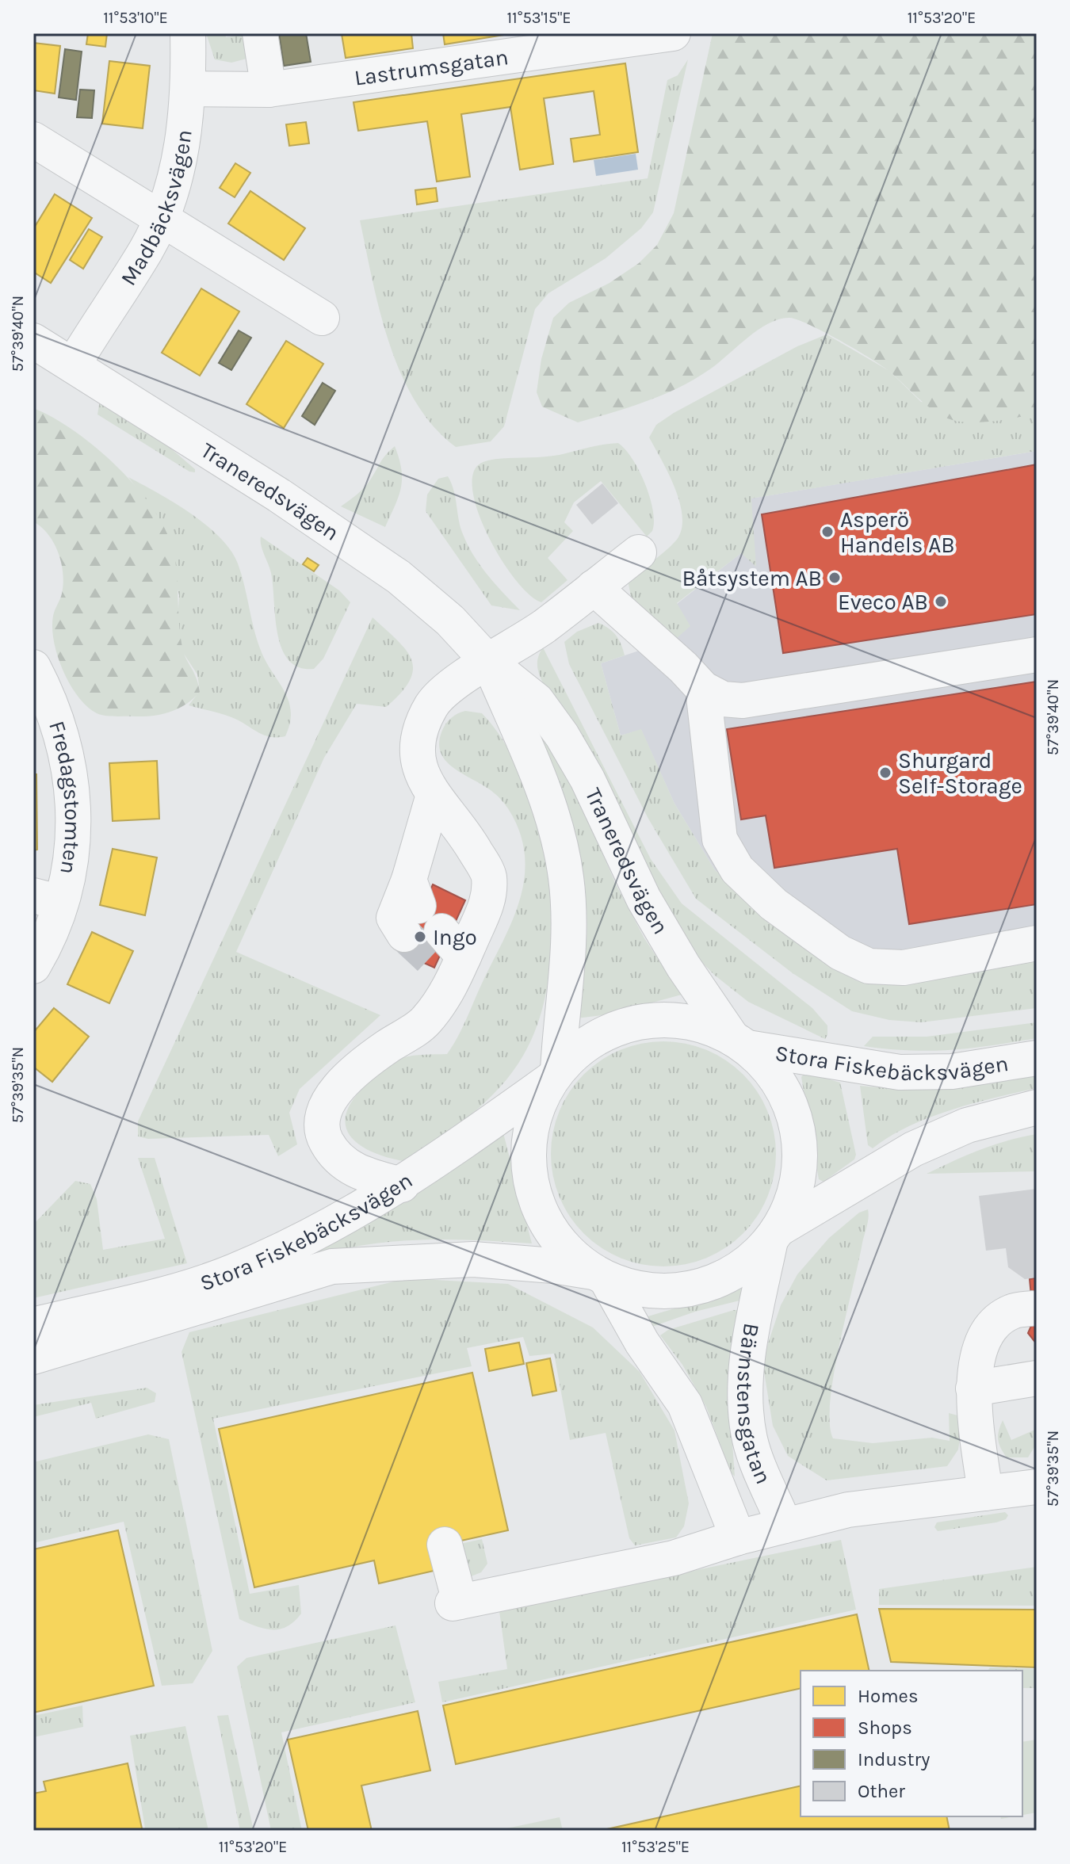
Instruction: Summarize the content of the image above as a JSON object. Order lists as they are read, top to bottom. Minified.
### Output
{"streets":{"street":["Lastrumsgatan","Madbäcksvägen","Traneredsvägen","Fredagstomten","Stora Fiskebäcksvägen","Bärnstensgatan"]},"crossings":[["Lastrumsgatan","Madbäcksvägen"],["Madbäcksvägen","Traneredsvägen"],["Traneredsvägen","Stora Fiskebäcksvägen"],["Stora Fiskebäcksvägen","Bärnstensgatan"]],"places":["Asperö Handels AB","Båtsystem AB","Eveco AB","Shurgard Self-Storage","Ingo"],"legend":["Homes","Shops","Industry","Other"],"coordinates":["11°53'10\"E","11°53'15\"E","11°53'20\"E","57°39'40\"N","57°39'35\"N","11°53'25\"E"]}
